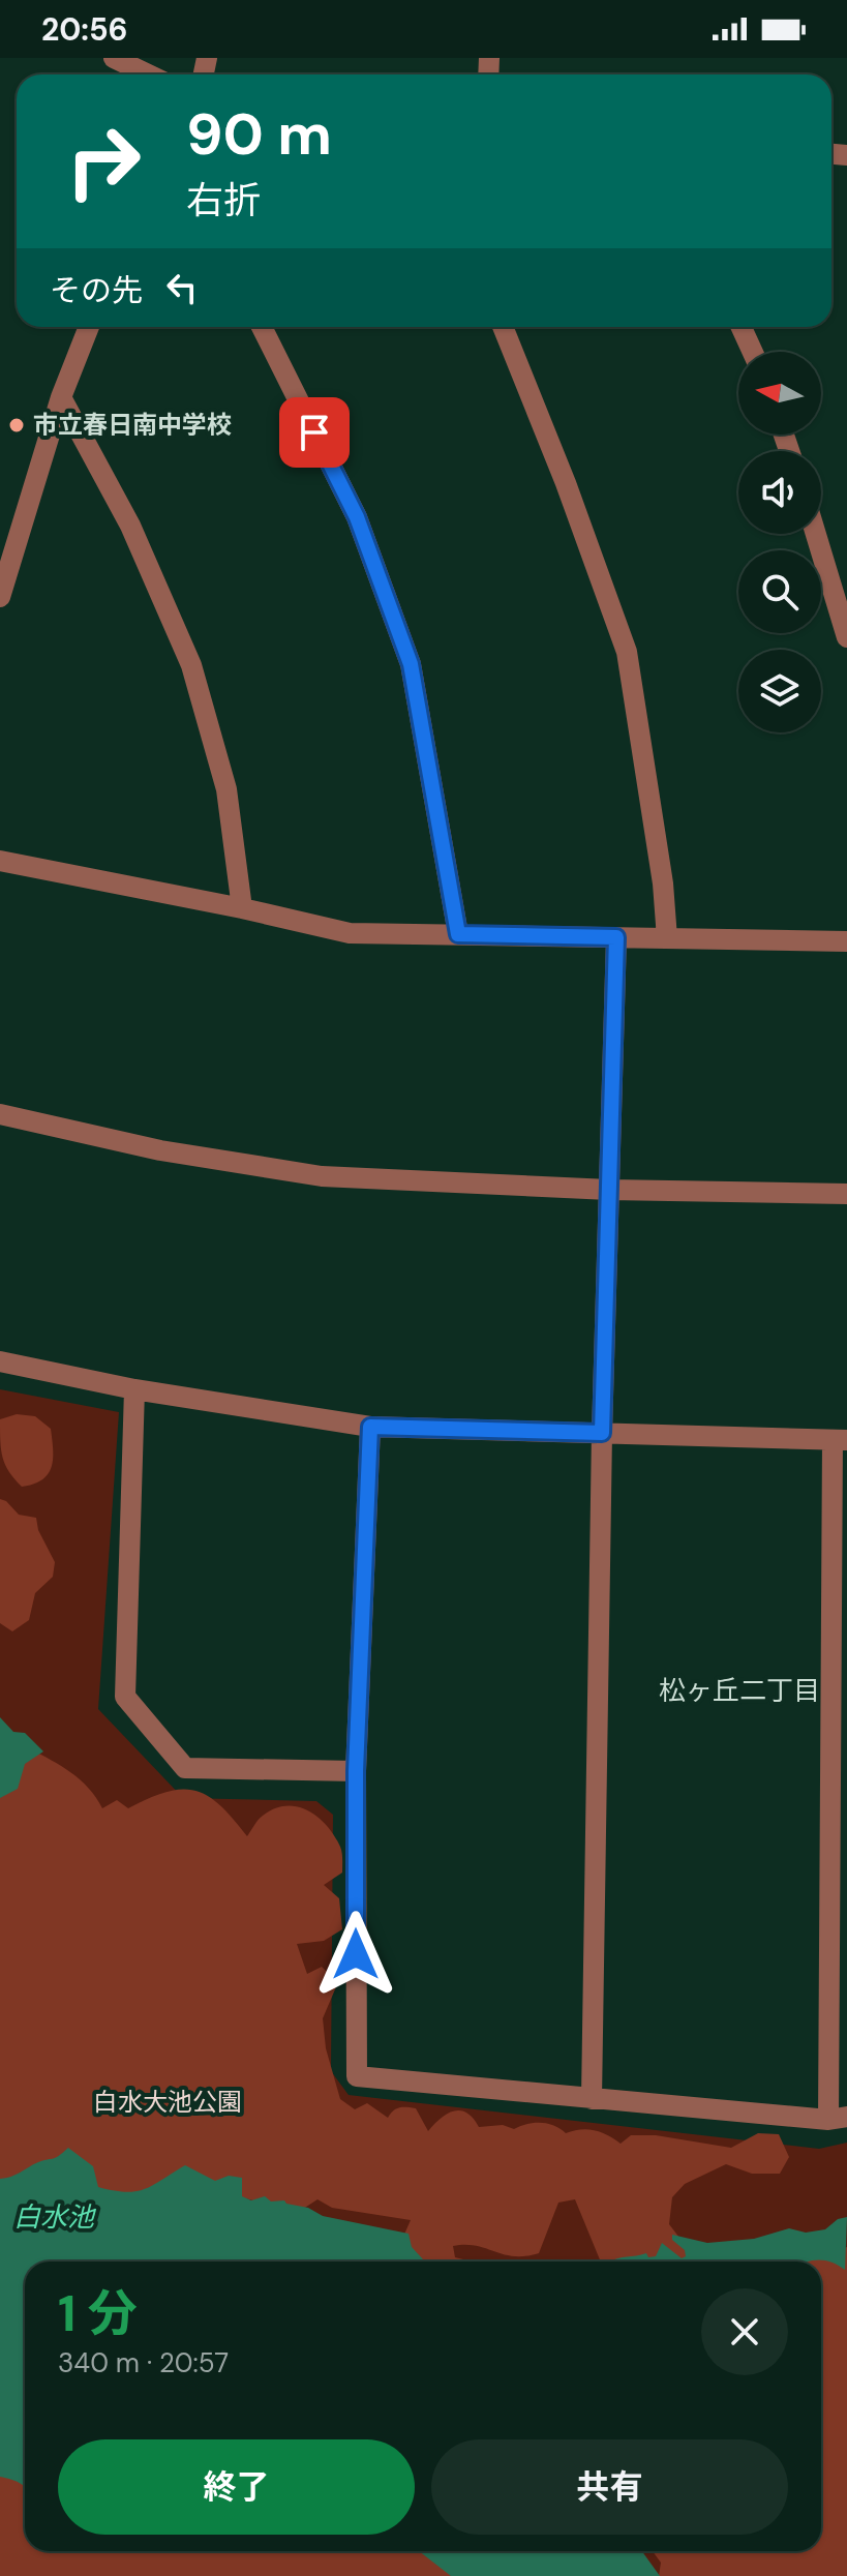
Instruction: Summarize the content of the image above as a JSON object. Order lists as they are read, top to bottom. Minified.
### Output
{"districts":["松ヶ丘二丁目"],"water":["白水池"],"parks":["白水大池公園"],"places":["市立春日南中学校"],"north":"left","page":{"status":"20:56","turn":["90 m","右折"],"then":"その先","heading":["1 分","340 m · 20:57"],"buttons":["終了","共有"]}}
